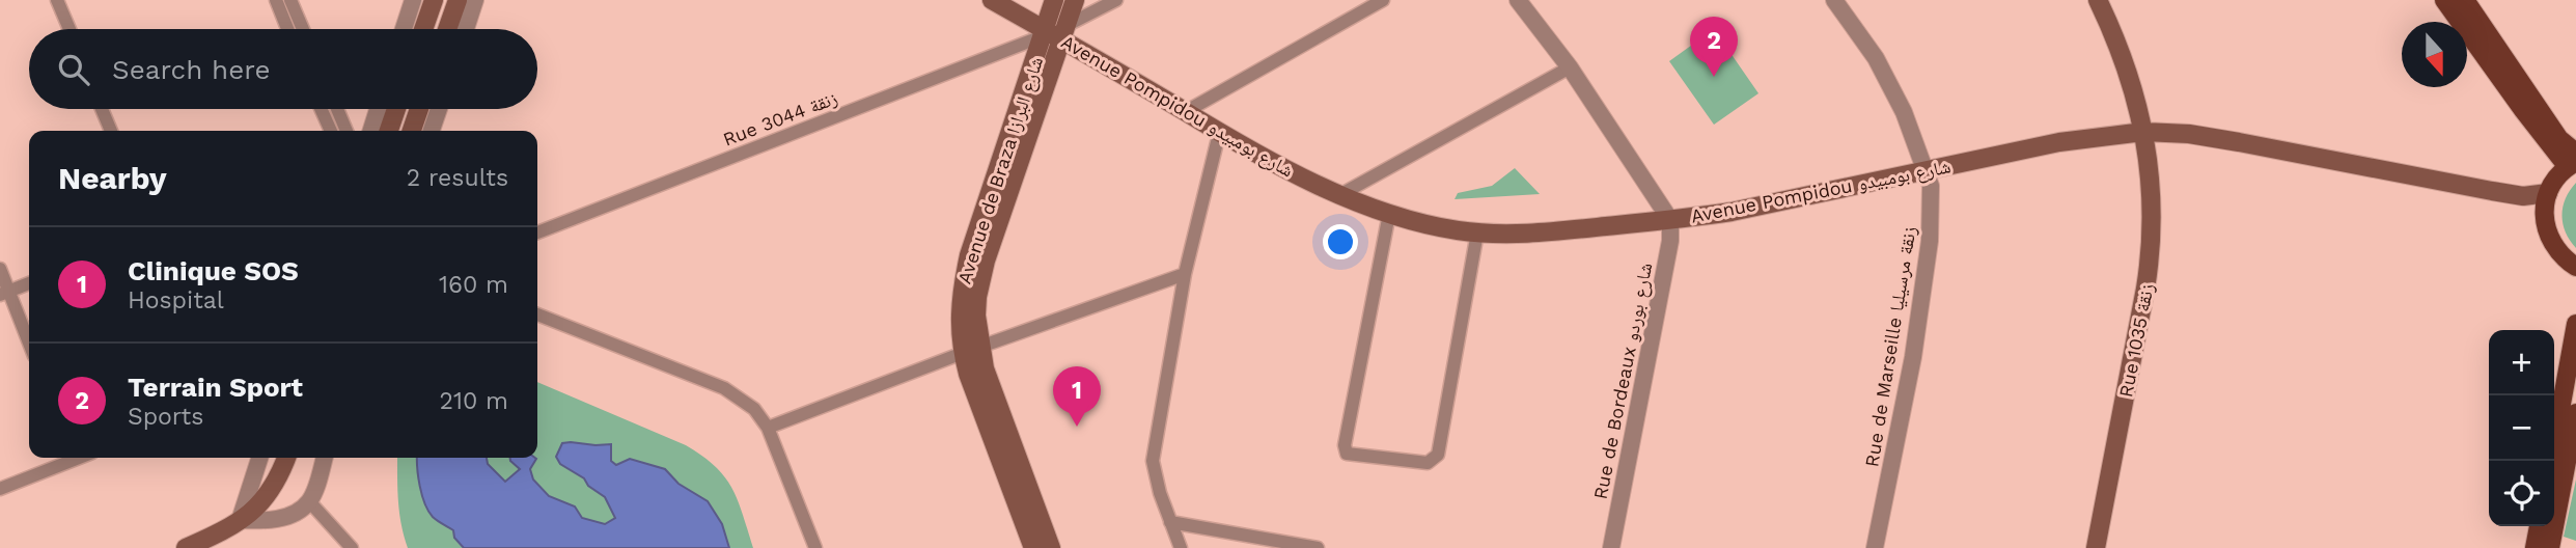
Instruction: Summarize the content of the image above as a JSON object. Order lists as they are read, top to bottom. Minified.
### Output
{"streets":{"main road":["Avenue Pompidou شارع بومبيدو","Avenue de Braza شارع البرازا","Rue 1035 زنقة"],"street":["Rue 3044 زنقة","Rue de Marseille زنقة مرسيليا","Rue de Bordeaux شارع بوردو"]},"crossings":[["Avenue Pompidou شارع بومبيدو","Rue 3044 زنقة"],["Avenue Pompidou شارع بومبيدو","Avenue de Braza شارع البرازا"],["Avenue Pompidou شارع بومبيدو","Rue 1035 زنقة"],["Avenue Pompidou شارع بومبيدو","Rue de Marseille زنقة مرسيليا"],["Avenue Pompidou شارع بومبيدو","Rue de Bordeaux شارع بوردو"],["Rue 3044 زنقة","Avenue de Braza شارع البرازا"]],"north":"bottom","page":{"pins":["2","1"],"search":"Search here","heading":["Nearby","2 results"],"list":[{"mark":"1","name":"Clinique SOS","note":"Hospital","value":"160 m"},{"mark":"2","name":"Terrain Sport","note":"Sports","value":"210 m"}],"map_buttons":["+","−"]}}
